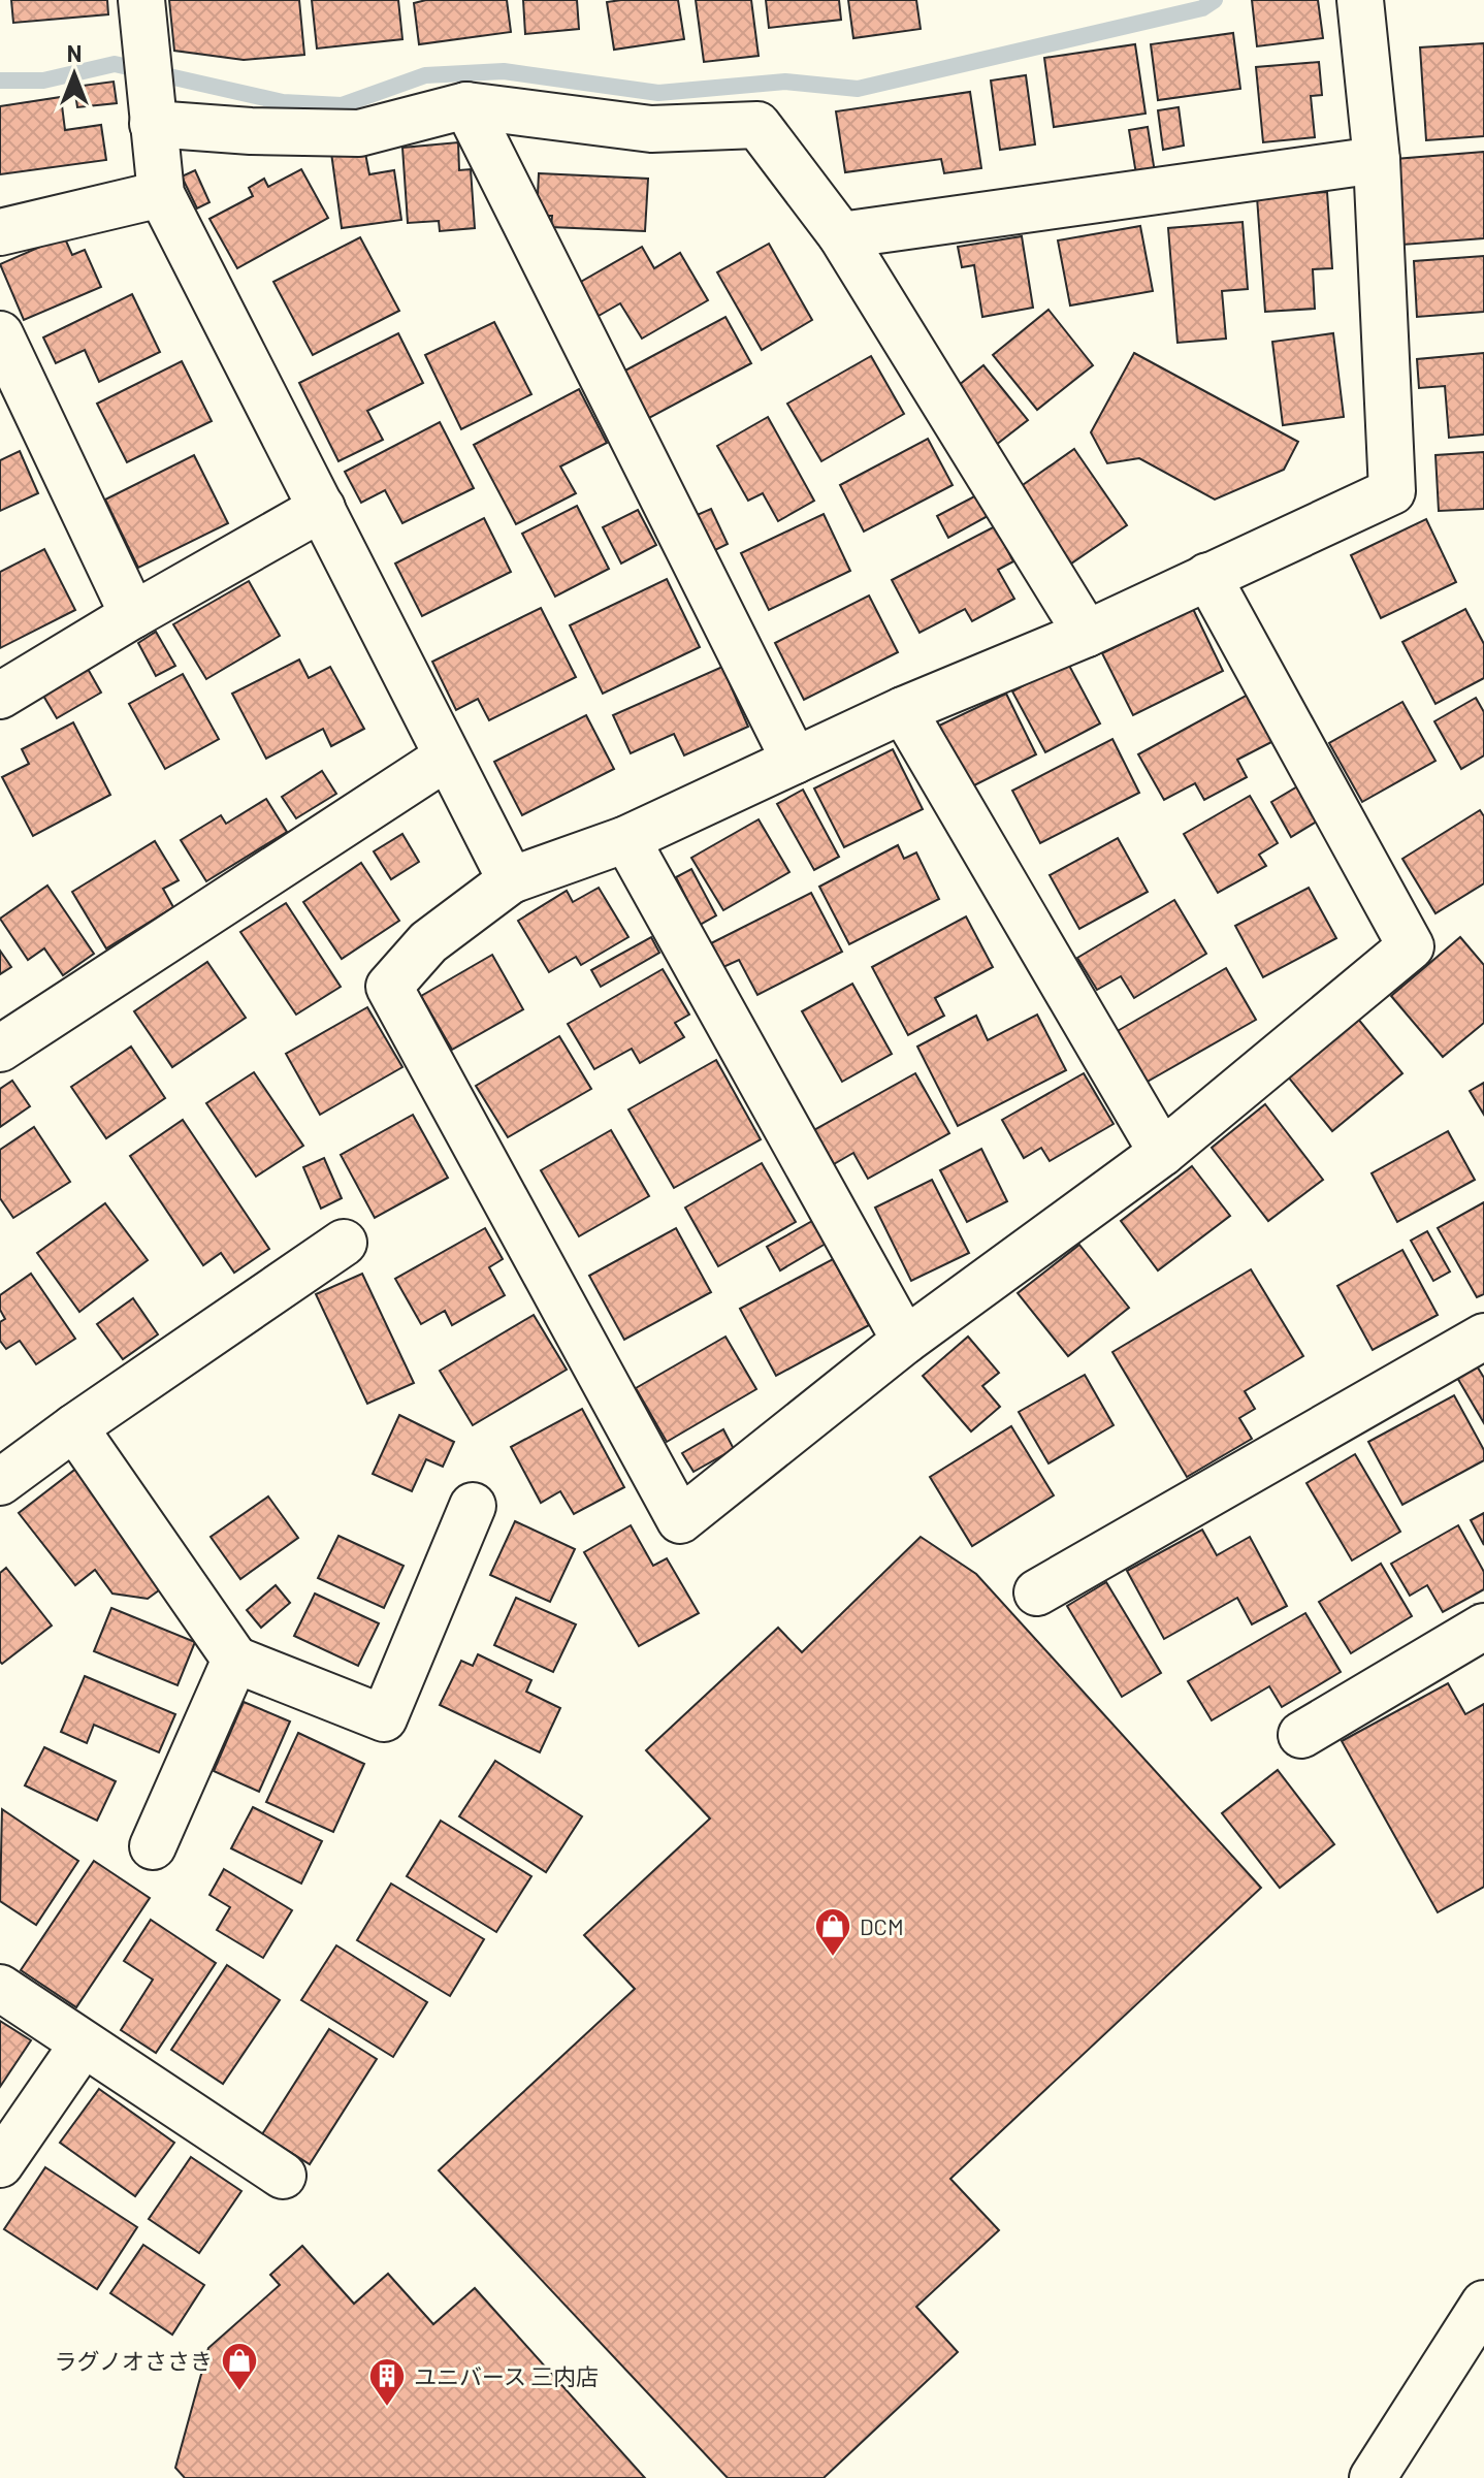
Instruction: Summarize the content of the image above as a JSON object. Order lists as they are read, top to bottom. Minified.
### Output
{"places":{"shop":["DCM","ラグノオささき"],"building":["ユニバース 三内店"]},"north":"top"}
